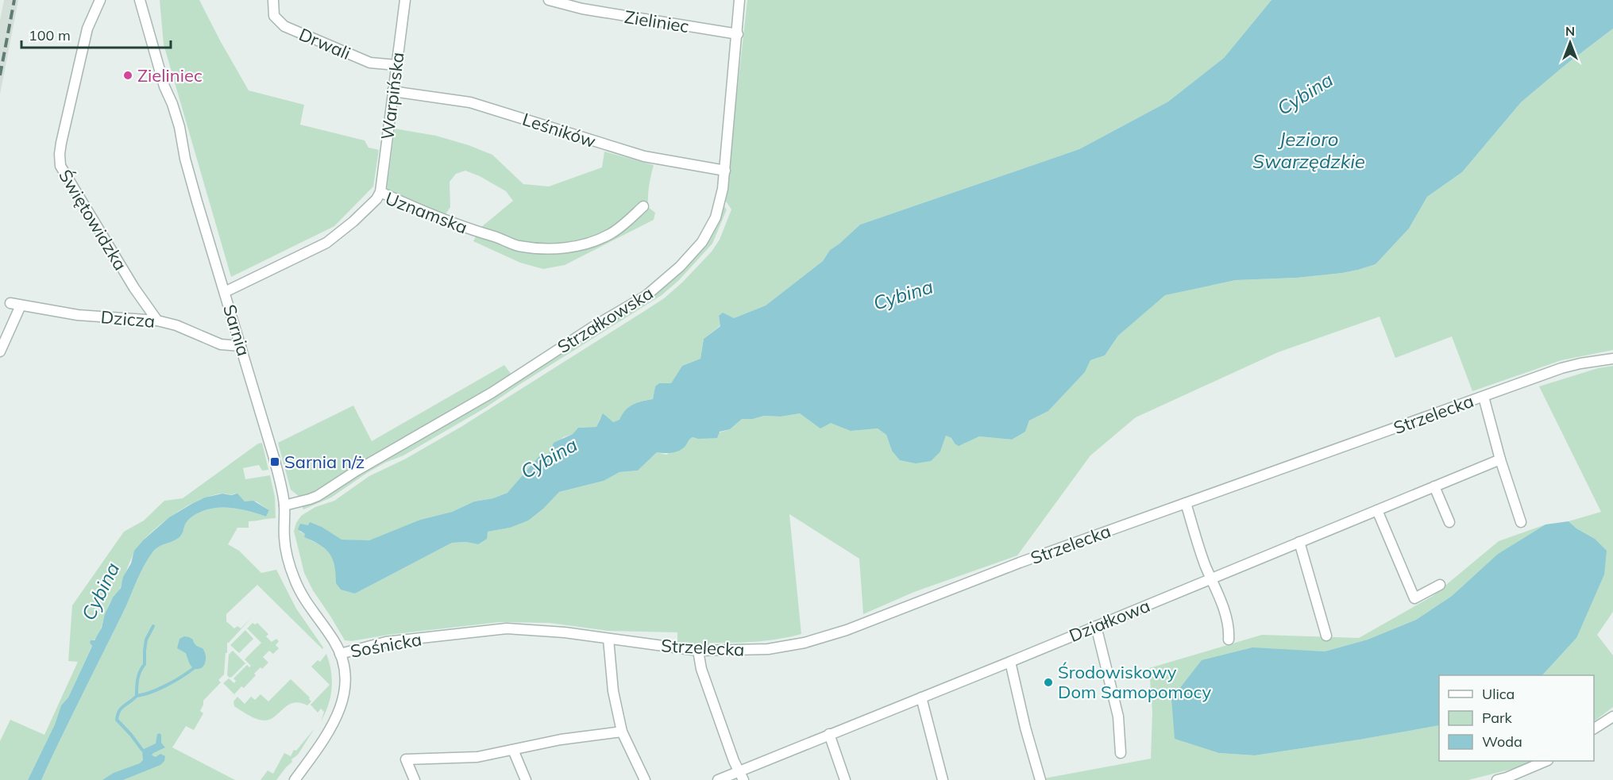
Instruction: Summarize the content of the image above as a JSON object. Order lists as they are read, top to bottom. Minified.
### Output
{"streets":{"street":["Zieliniec","Drwali","Warpińska","Leśników","Uznamska","Świętowidzka","Dzicza","Strzałkowska","Sarnia","Strzelecka","Działkowa","Sośnicka"]},"crossings":[["Zieliniec","Strzałkowska"],["Drwali","Warpińska"],["Warpińska","Leśników"],["Warpińska","Uznamska"],["Leśników","Strzałkowska"],["Uznamska","Sarnia"],["Świętowidzka","Dzicza"],["Dzicza","Sarnia"],["Strzałkowska","Sarnia"],["Sarnia","Sośnicka"],["Strzelecka","Sośnicka"]],"water":["Cybina","Jezioro Swarzędzkie"],"places":{"other":["Zieliniec","Środowiskowy Dom Samopomocy"],"transit":["Sarnia n/ż"]},"legend":["Ulica","Park","Woda"],"scale_bar":"100 m","north":"top"}
